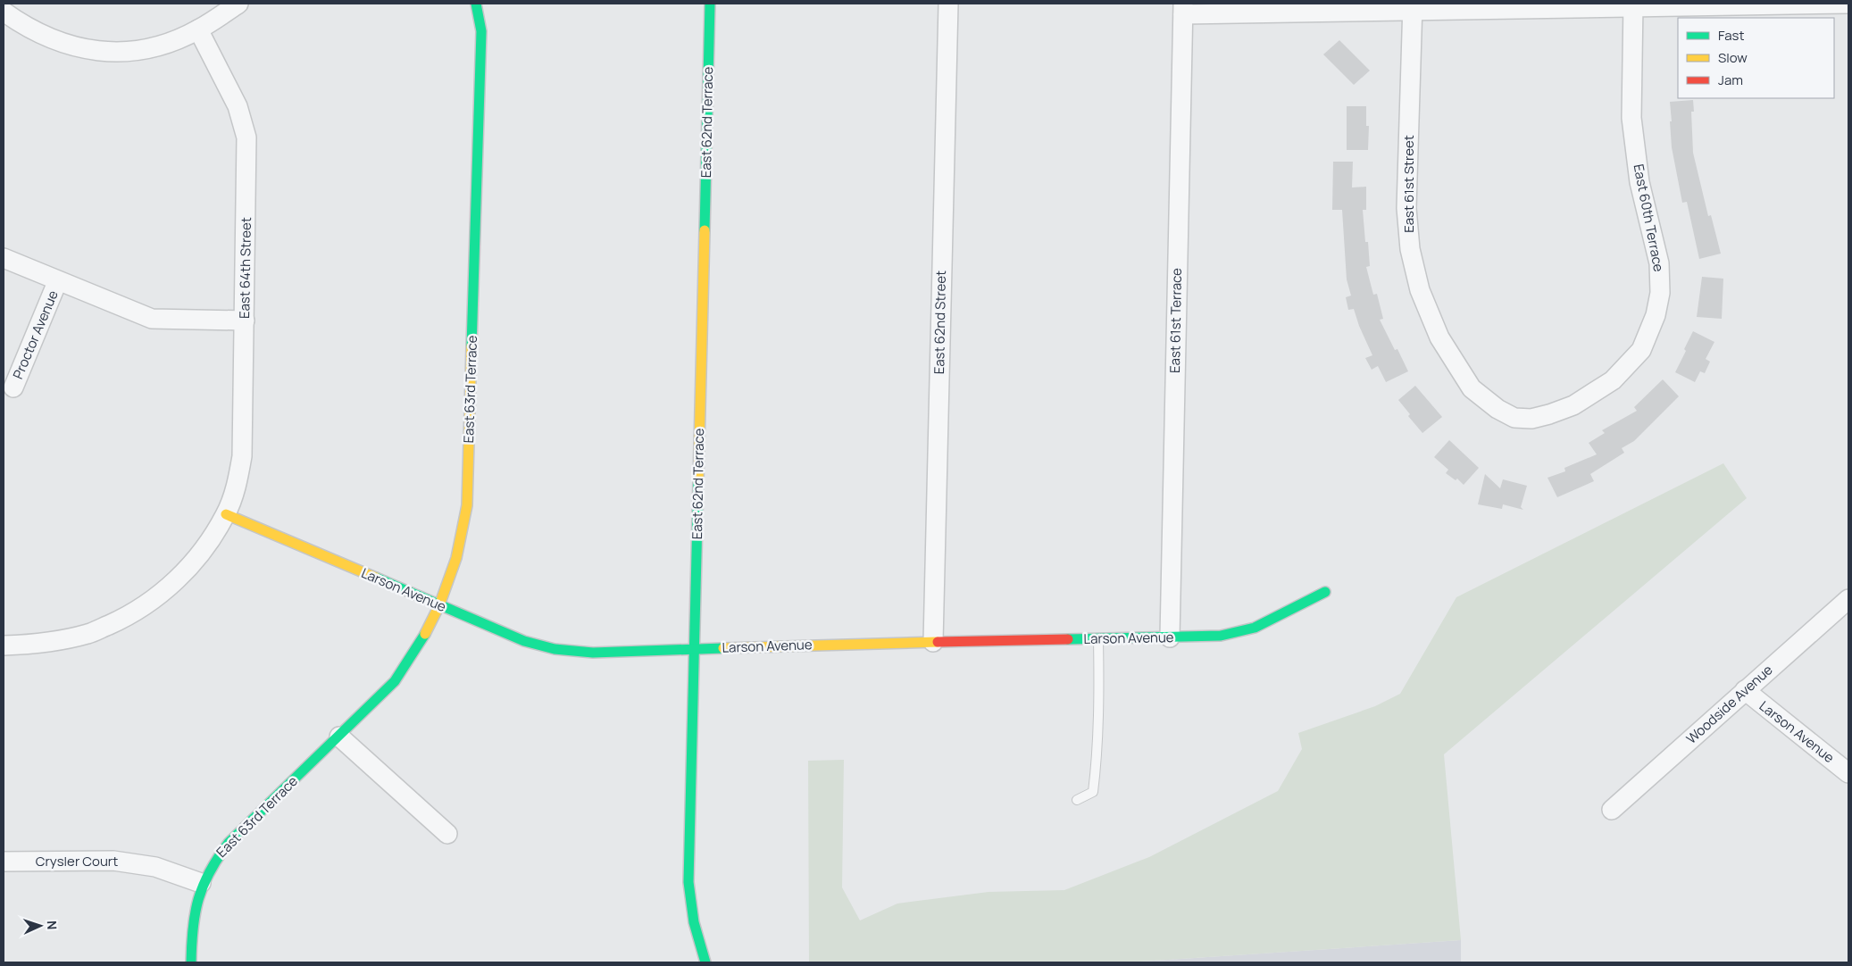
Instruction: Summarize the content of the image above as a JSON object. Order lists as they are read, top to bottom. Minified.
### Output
{"streets":{"street":["East 62nd Terrace","East 61st Street","East 60th Terrace","East 64th Street","East 61st Terrace","East 62nd Street","Proctor Avenue","East 63rd Terrace","Larson Avenue","Woodside Avenue","Crysler Court"]},"crossings":[["East 62nd Terrace","Larson Avenue"],["East 61st Street","East 60th Terrace"],["East 64th Street","Proctor Avenue"],["East 64th Street","Larson Avenue"],["East 61st Terrace","Larson Avenue"],["East 62nd Street","Larson Avenue"],["East 63rd Terrace","Larson Avenue"],["East 63rd Terrace","Crysler Court"],["Larson Avenue","Woodside Avenue"]],"legend":["Fast","Slow","Jam"],"north":"right"}
